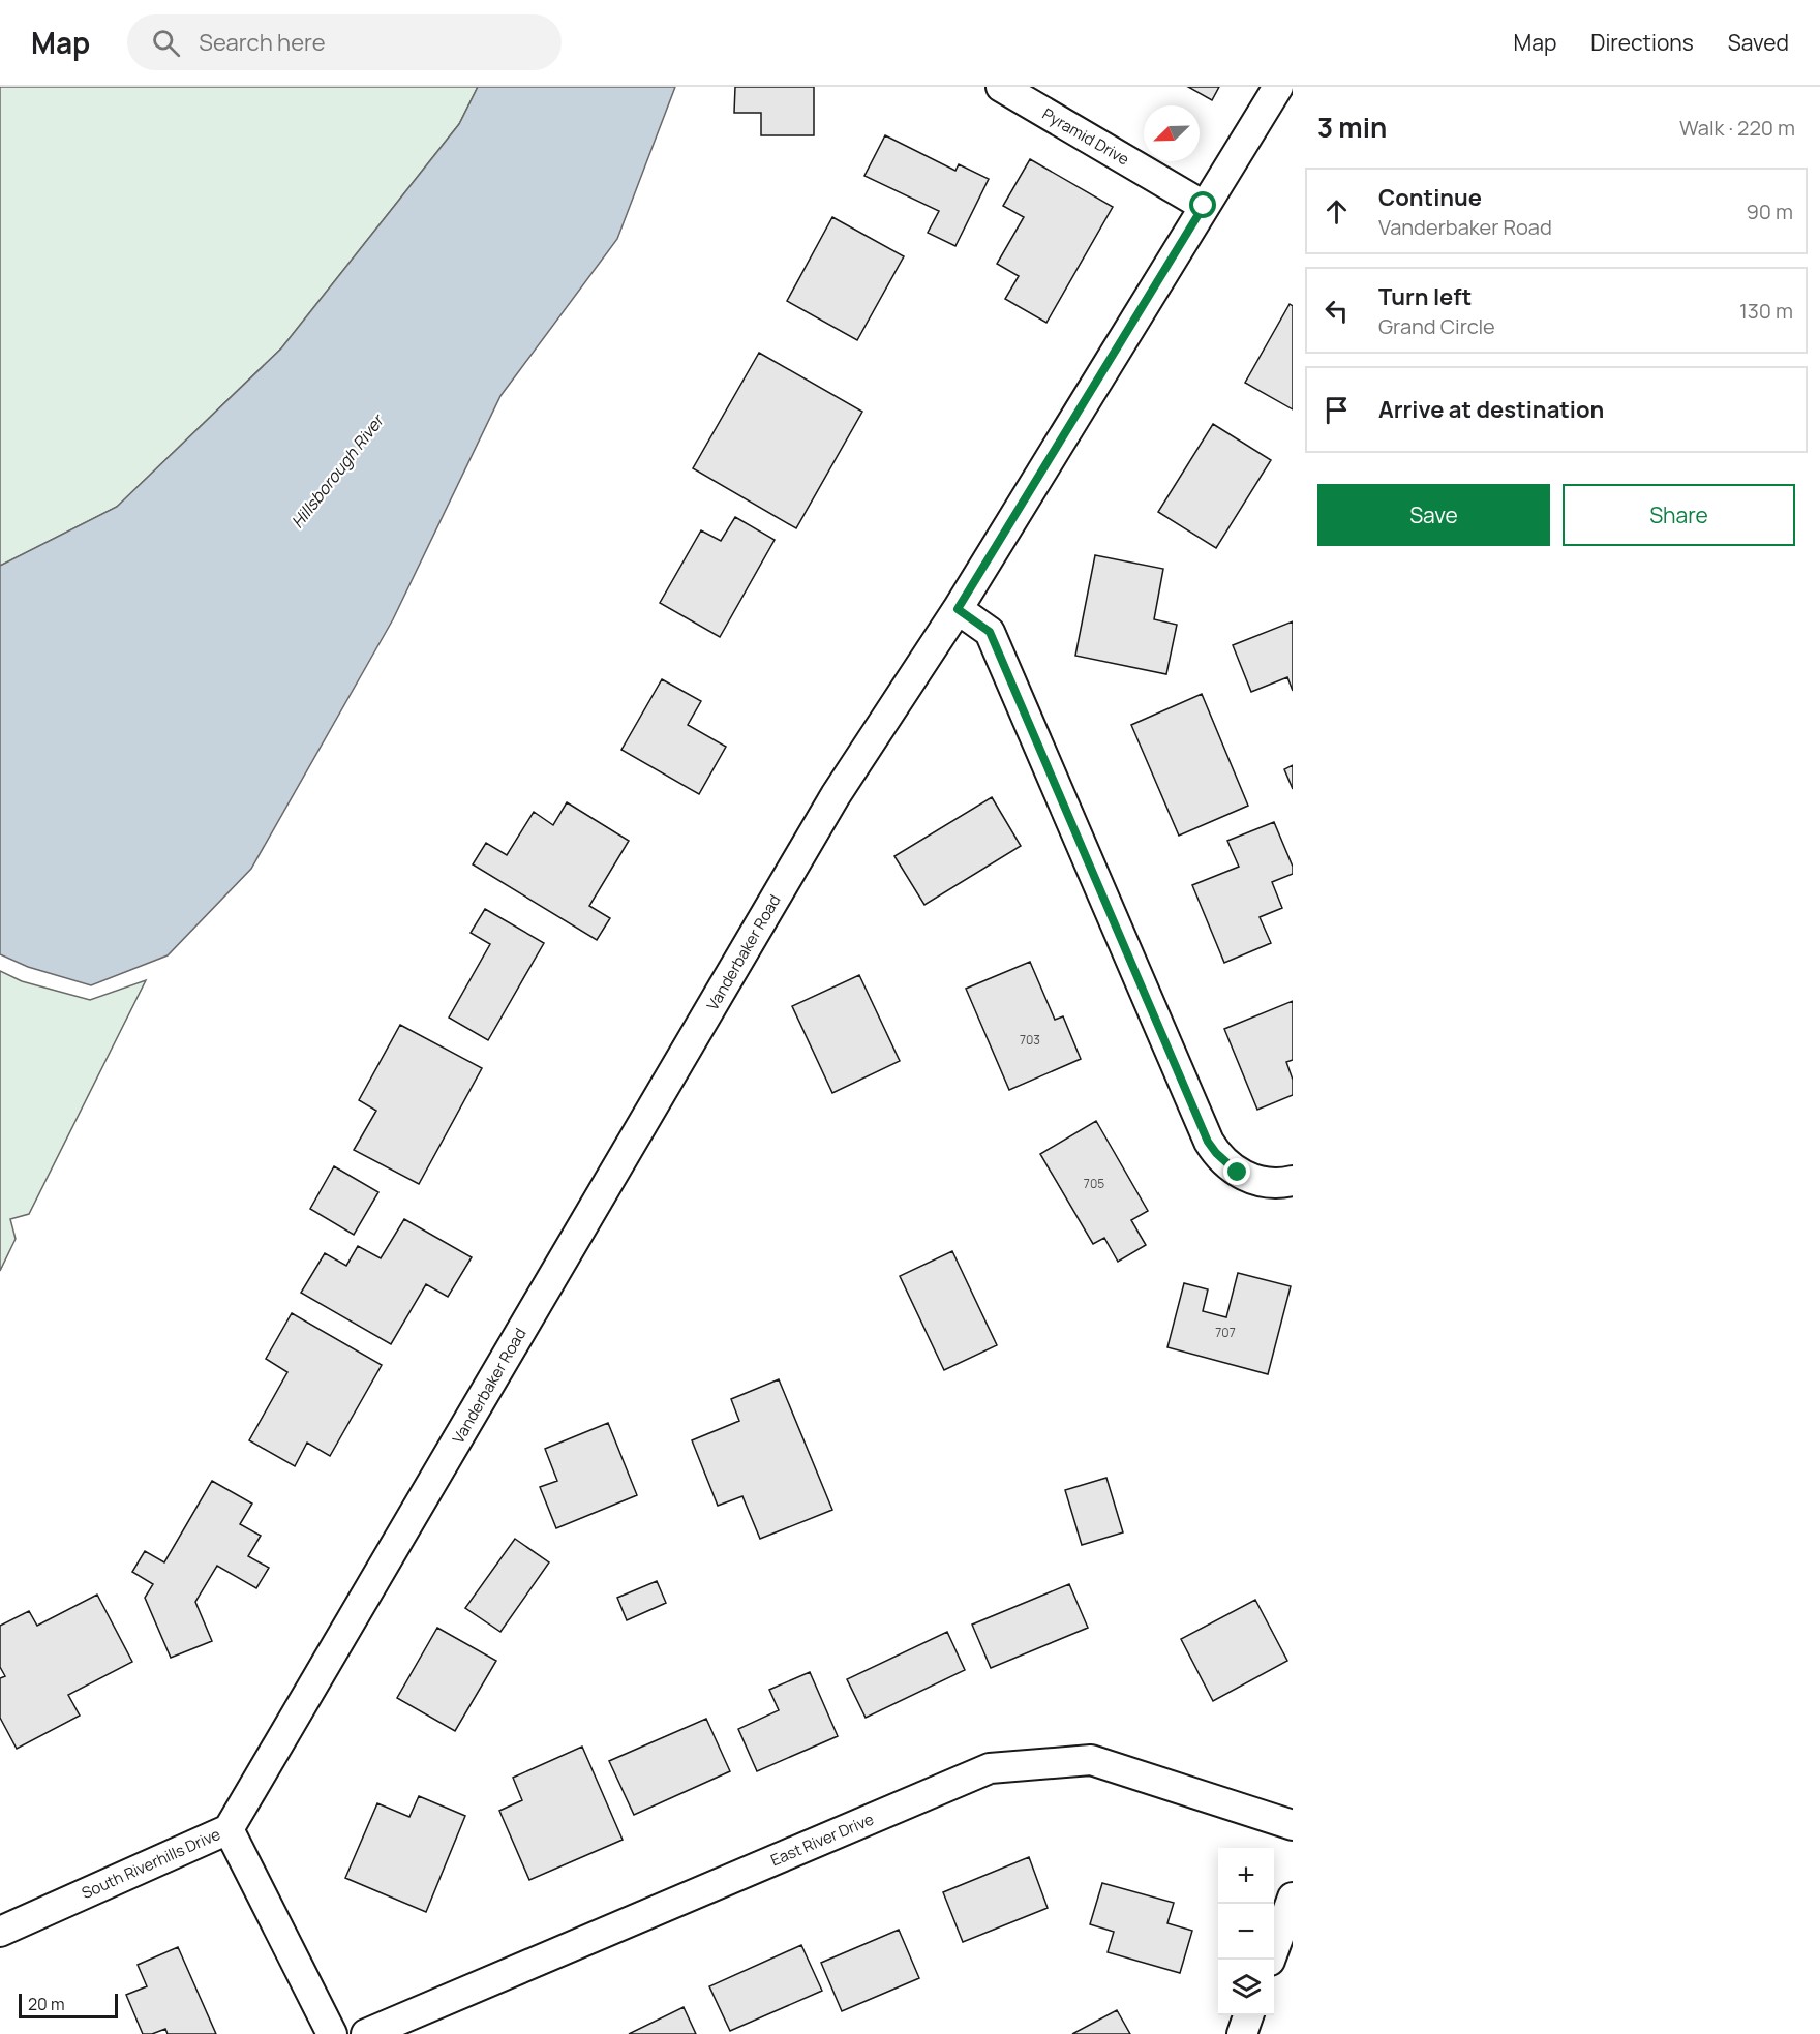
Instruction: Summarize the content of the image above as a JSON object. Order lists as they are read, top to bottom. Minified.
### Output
{"streets":{"street":["Pyramid Drive","Vanderbaker Road","East River Drive","South Riverhills Drive"]},"crossings":[["Pyramid Drive","Vanderbaker Road"],["Vanderbaker Road","South Riverhills Drive"]],"water":["Hillsborough River"],"house_numbers":["703","705","707"],"scale_bar":"20 m","north":"bottom left","page":{"header":"Map","search":"Search here","nav":["Map","Directions","Saved"],"heading":["3 min","Walk · 220 m"],"list":[["Continue","Vanderbaker Road","90 m"],["Turn left","Grand Circle","130 m"],"Arrive at destination"],"buttons":["Save","Share"],"map_buttons":["+","−"],"scale":"20 m"}}
